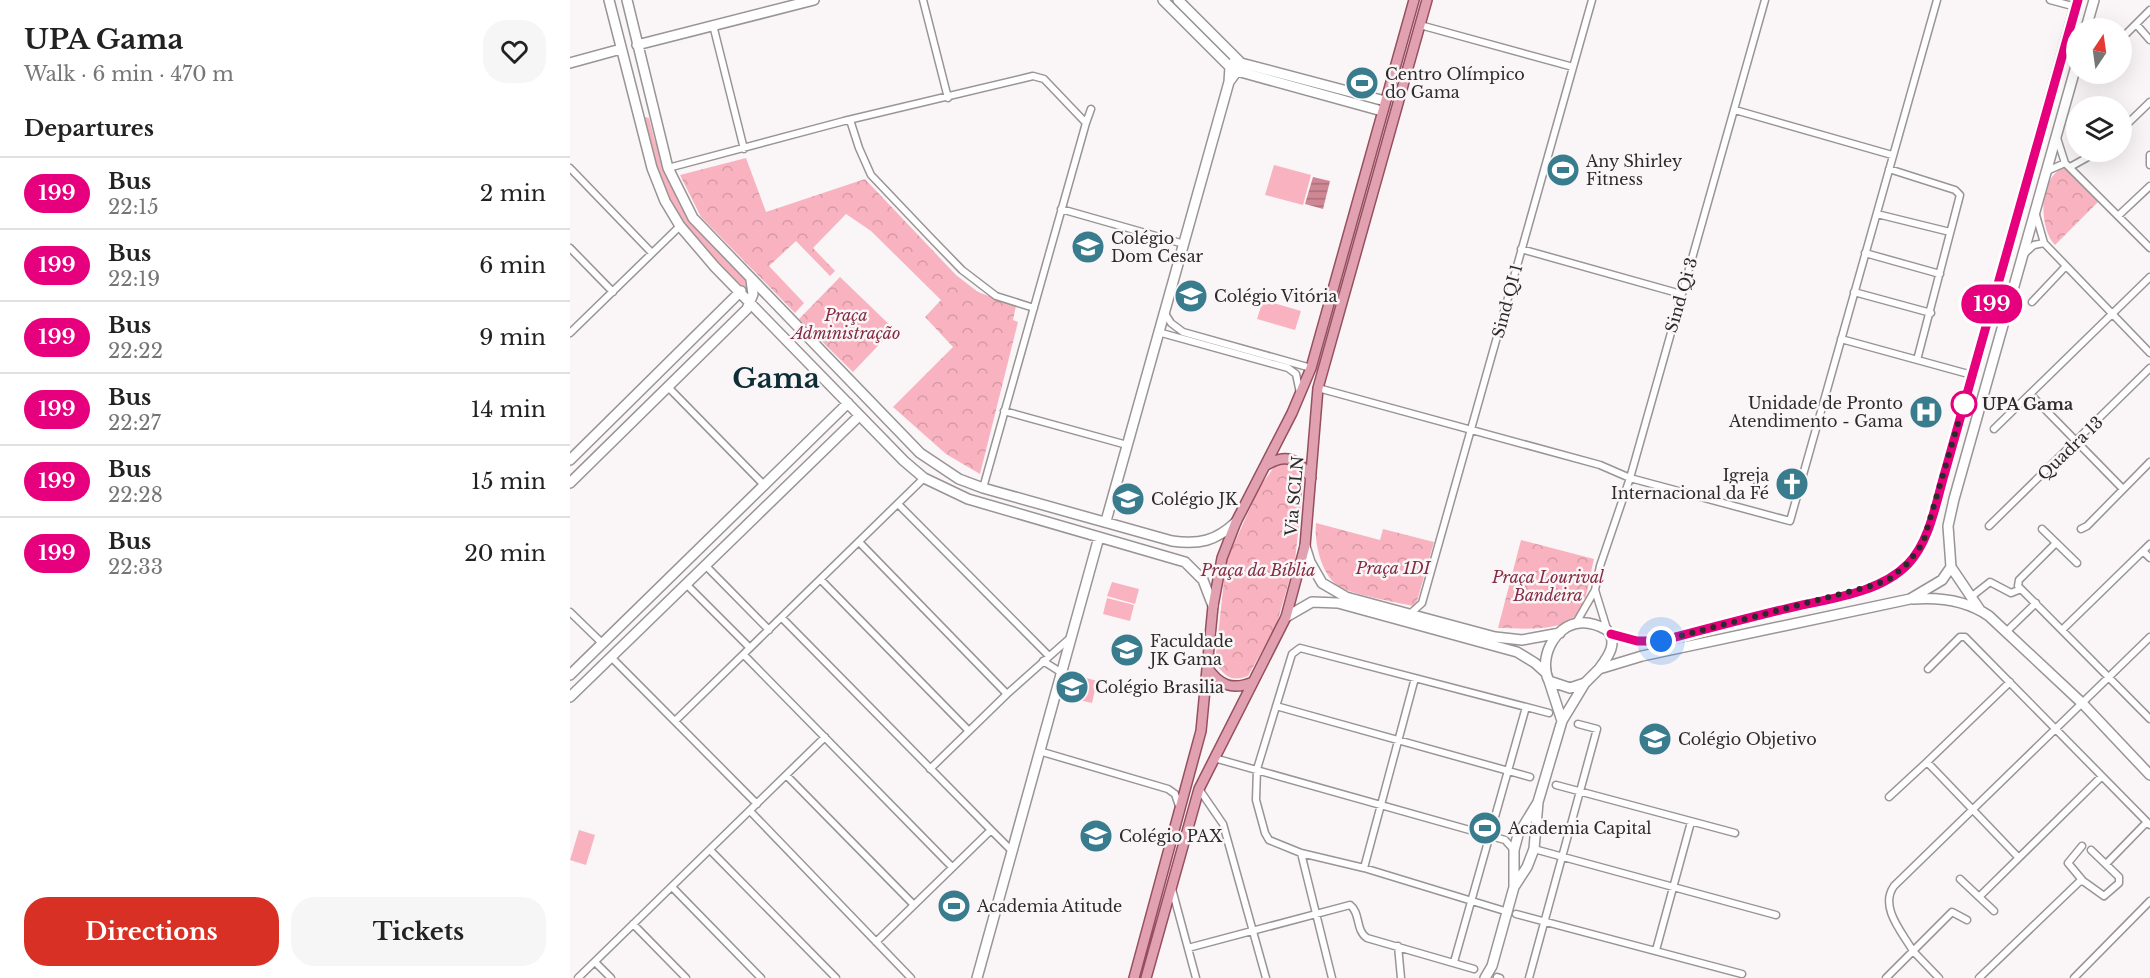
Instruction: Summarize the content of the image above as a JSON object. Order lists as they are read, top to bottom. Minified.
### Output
{"streets":{"main road":["Via SCLN"],"street":["Sind Qi 3","Sind QI 1","Quadra 13"]},"districts":["Gama"],"parks":["Praça Administração","Praça 1DI","Praça da Bíblia","Praça Lourival Bandeira"],"places":{"sports":["Centro Olímpico do Gama","Any Shirley Fitness","Academia Capital","Academia Atitude"],"school or university":["Colégio Dom Cesar","Colégio Vitória","Colégio JK","Faculdade JK Gama","Colégio Brasilia","Colégio Objetivo","Colégio PAX"],"other":["UPA Gama"],"hospital":["Unidade de Pronto Atendimento - Gama"],"church":["Igreja Internacional da Fé"]},"lines":["bus line 199"],"north":"top","page":{"heading":[["UPA Gama","Walk · 6 min · 470 m"],"Departures"],"on_map":"199","list":[{"mark":"199","name":"Bus","note":"22:15","value":"2 min"},{"mark":"199","name":"Bus","note":"22:19","value":"6 min"},{"mark":"199","name":"Bus","note":"22:22","value":"9 min"},{"mark":"199","name":"Bus","note":"22:27","value":"14 min"},{"mark":"199","name":"Bus","note":"22:28","value":"15 min"},{"mark":"199","name":"Bus","note":"22:33","value":"20 min"}],"buttons":["Directions","Tickets"]}}
